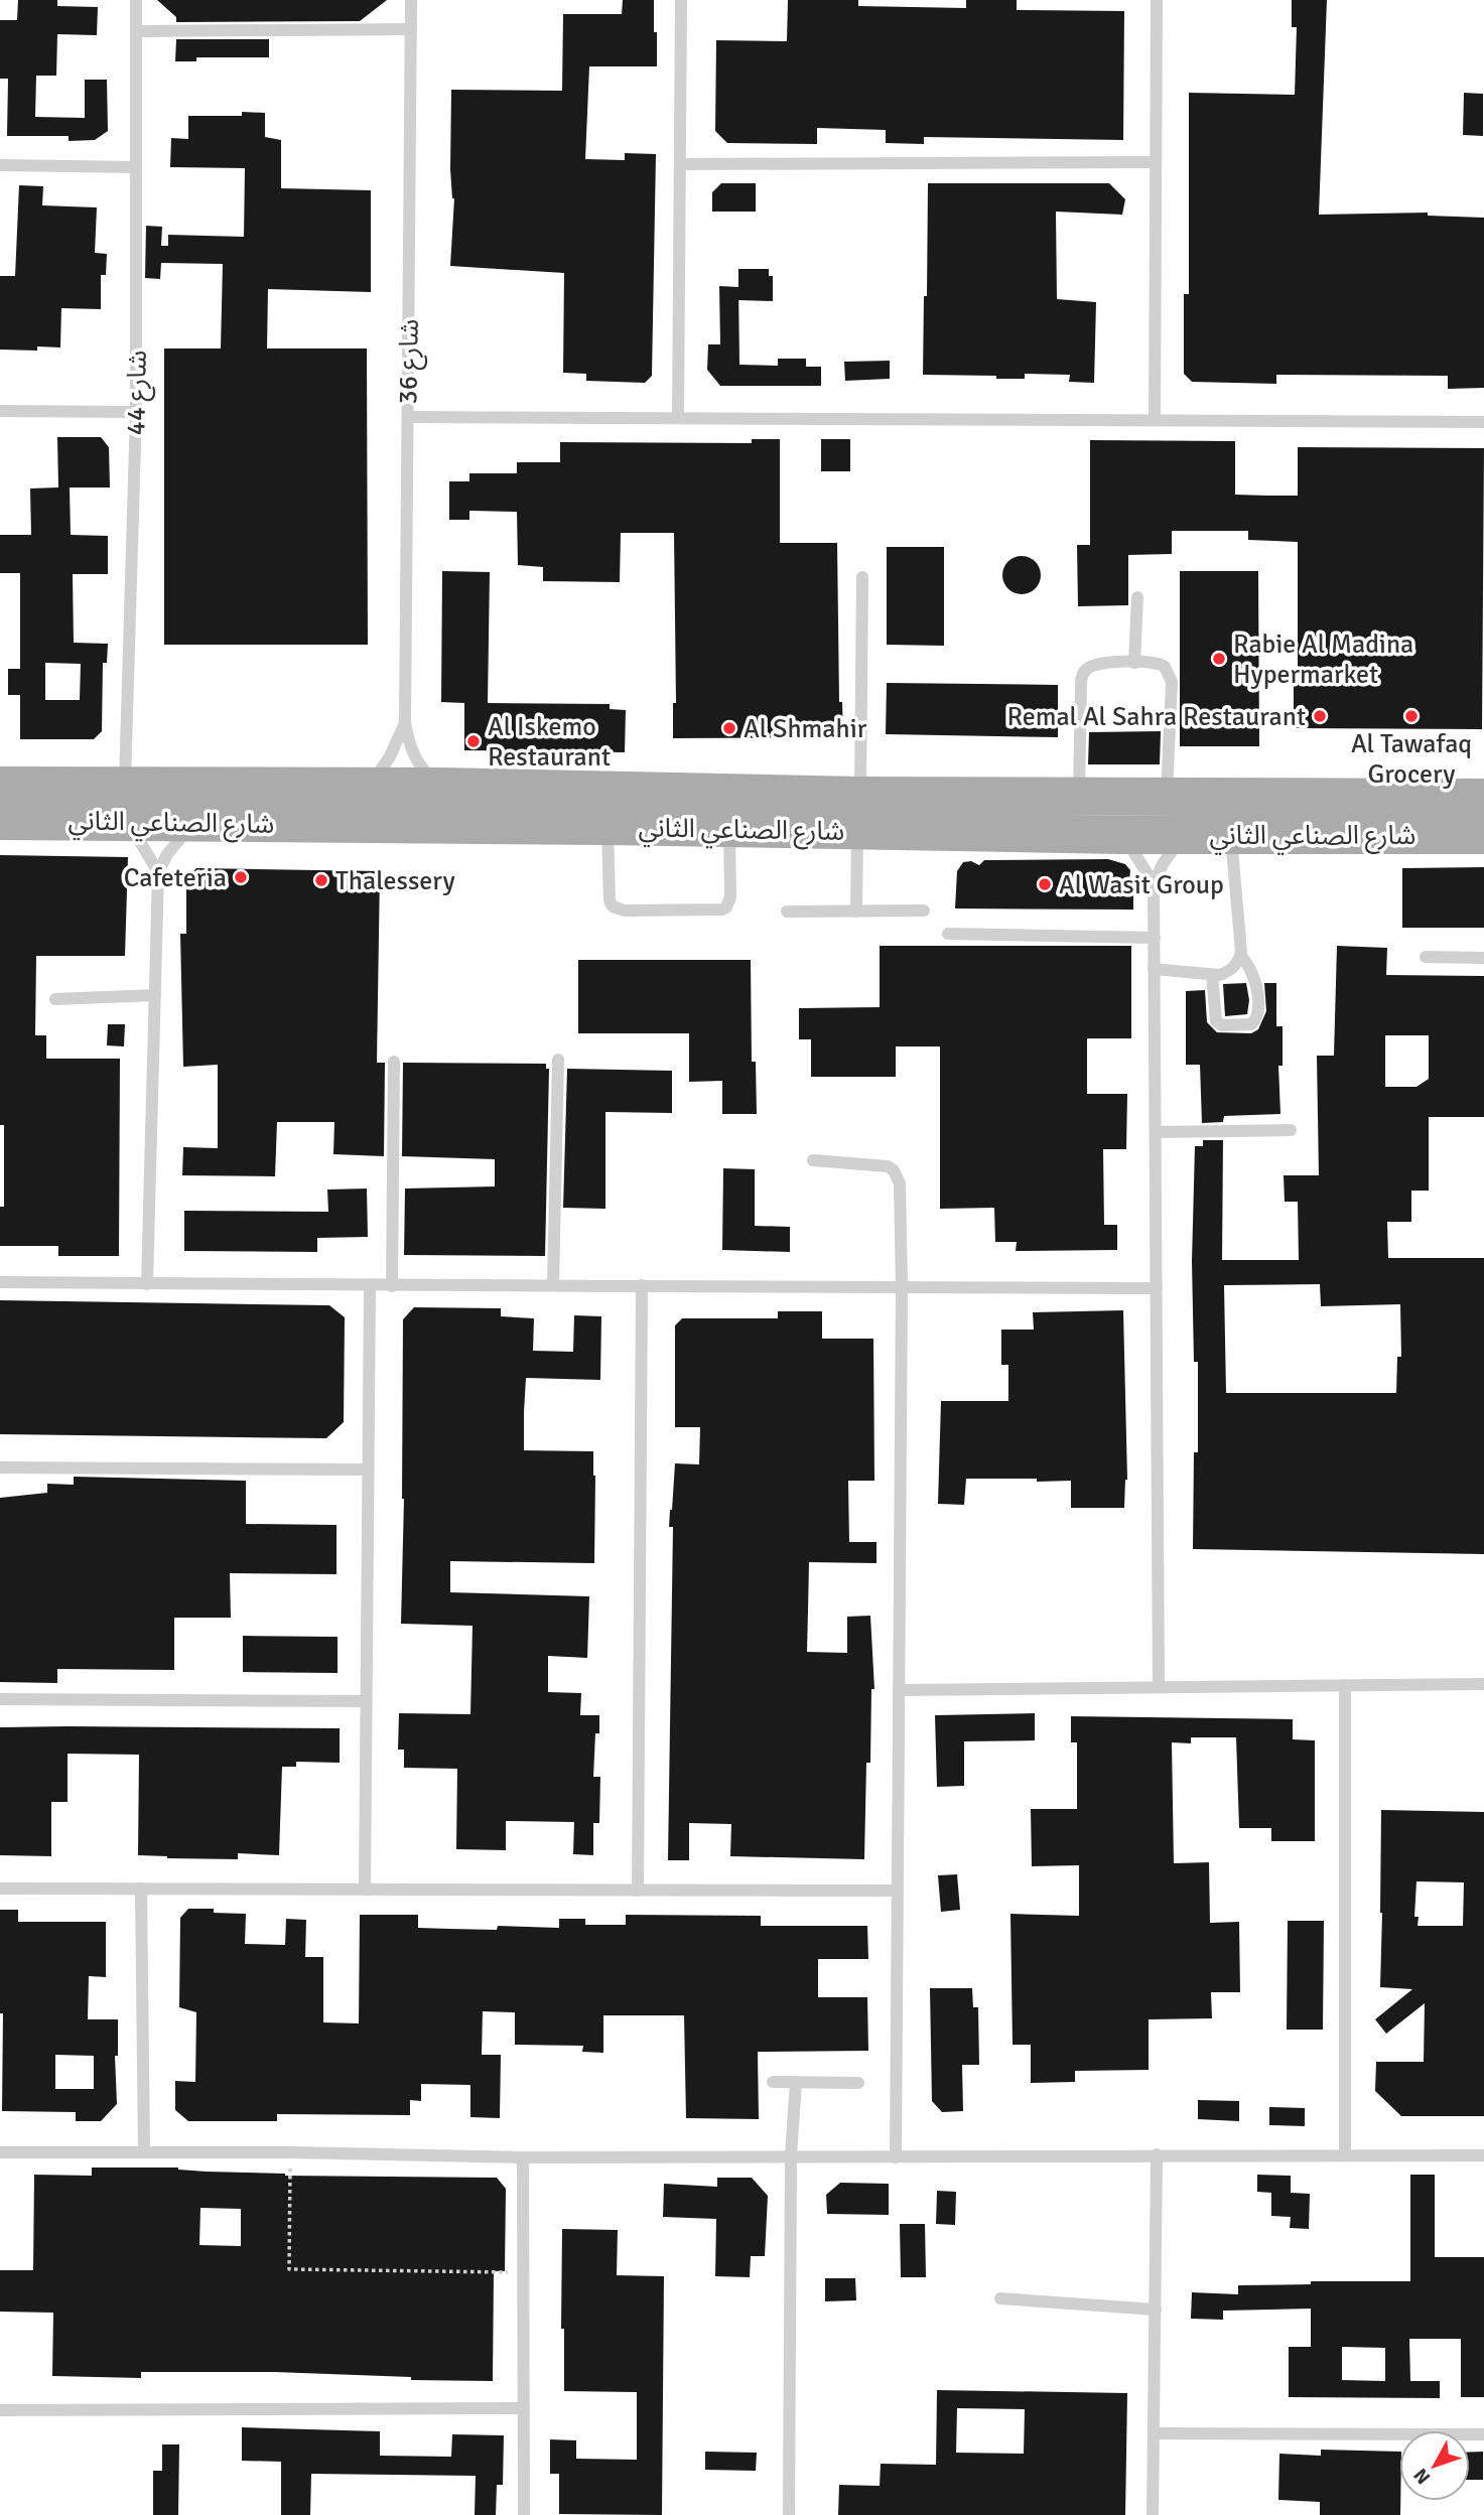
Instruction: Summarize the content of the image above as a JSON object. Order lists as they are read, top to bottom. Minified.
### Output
{"streets":{"main road":["شارع الصناعي الثاني"],"lane":["شارع 36","شارع 44"]},"crossings":[["شارع 36","شارع الصناعي الثاني"],["شارع 44","شارع الصناعي الثاني"]],"places":["Rabie Al Madina Hypermarket","Remal Al Sahra Restaurant","Al Tawafaq Grocery","Al Shmahir","Al Iskemo Restaurant","Cafeteria","Thalessery","Al Wasit Group"],"north":"bottom left"}
